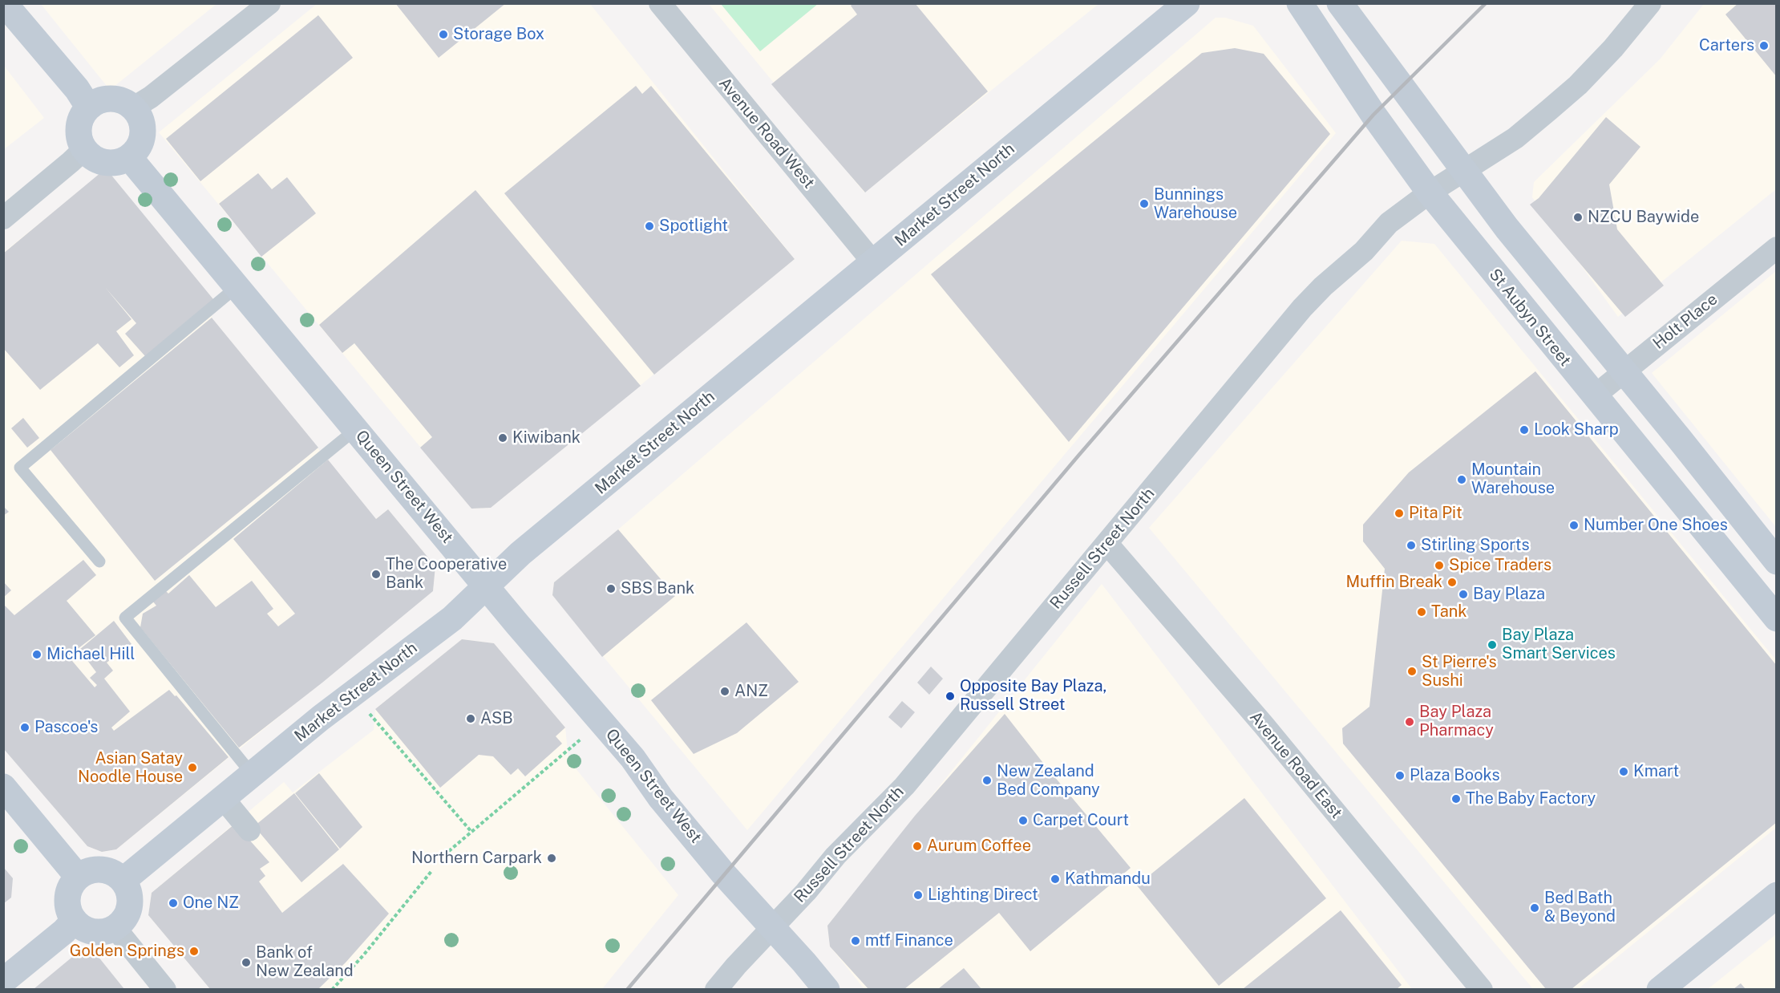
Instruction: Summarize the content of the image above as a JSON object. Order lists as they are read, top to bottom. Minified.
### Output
{"streets":{"street":["Avenue Road West","Market Street North","St Aubyn Street","Holt Place","Queen Street West","Russell Street North","Avenue Road East"]},"crossings":[["Avenue Road West","Market Street North"],["Market Street North","Queen Street West"],["St Aubyn Street","Holt Place"],["St Aubyn Street","Russell Street North"],["Queen Street West","Russell Street North"],["Russell Street North","Avenue Road East"]],"places":["Storage Box","Carters","Bunnings Warehouse","NZCU Baywide","Spotlight","Look Sharp","Kiwibank","Mountain Warehouse","Pita Pit","Number One Shoes","Stirling Sports","Spice Traders","The Cooperative Bank","Muffin Break","SBS Bank","Bay Plaza","Tank","Bay Plaza Smart Services","Michael Hill","St Pierre's Sushi","ANZ","Opposite Bay Plaza, Russell Street","ASB","Bay Plaza Pharmacy","Pascoe's","Asian Satay Noodle House","Kmart","Plaza Books","New Zealand Bed Company","The Baby Factory","Carpet Court","Aurum Coffee","Northern Carpark","Kathmandu","Lighting Direct","One NZ","Bed Bath & Beyond","mtf Finance","Golden Springs","Bank of New Zealand"]}
